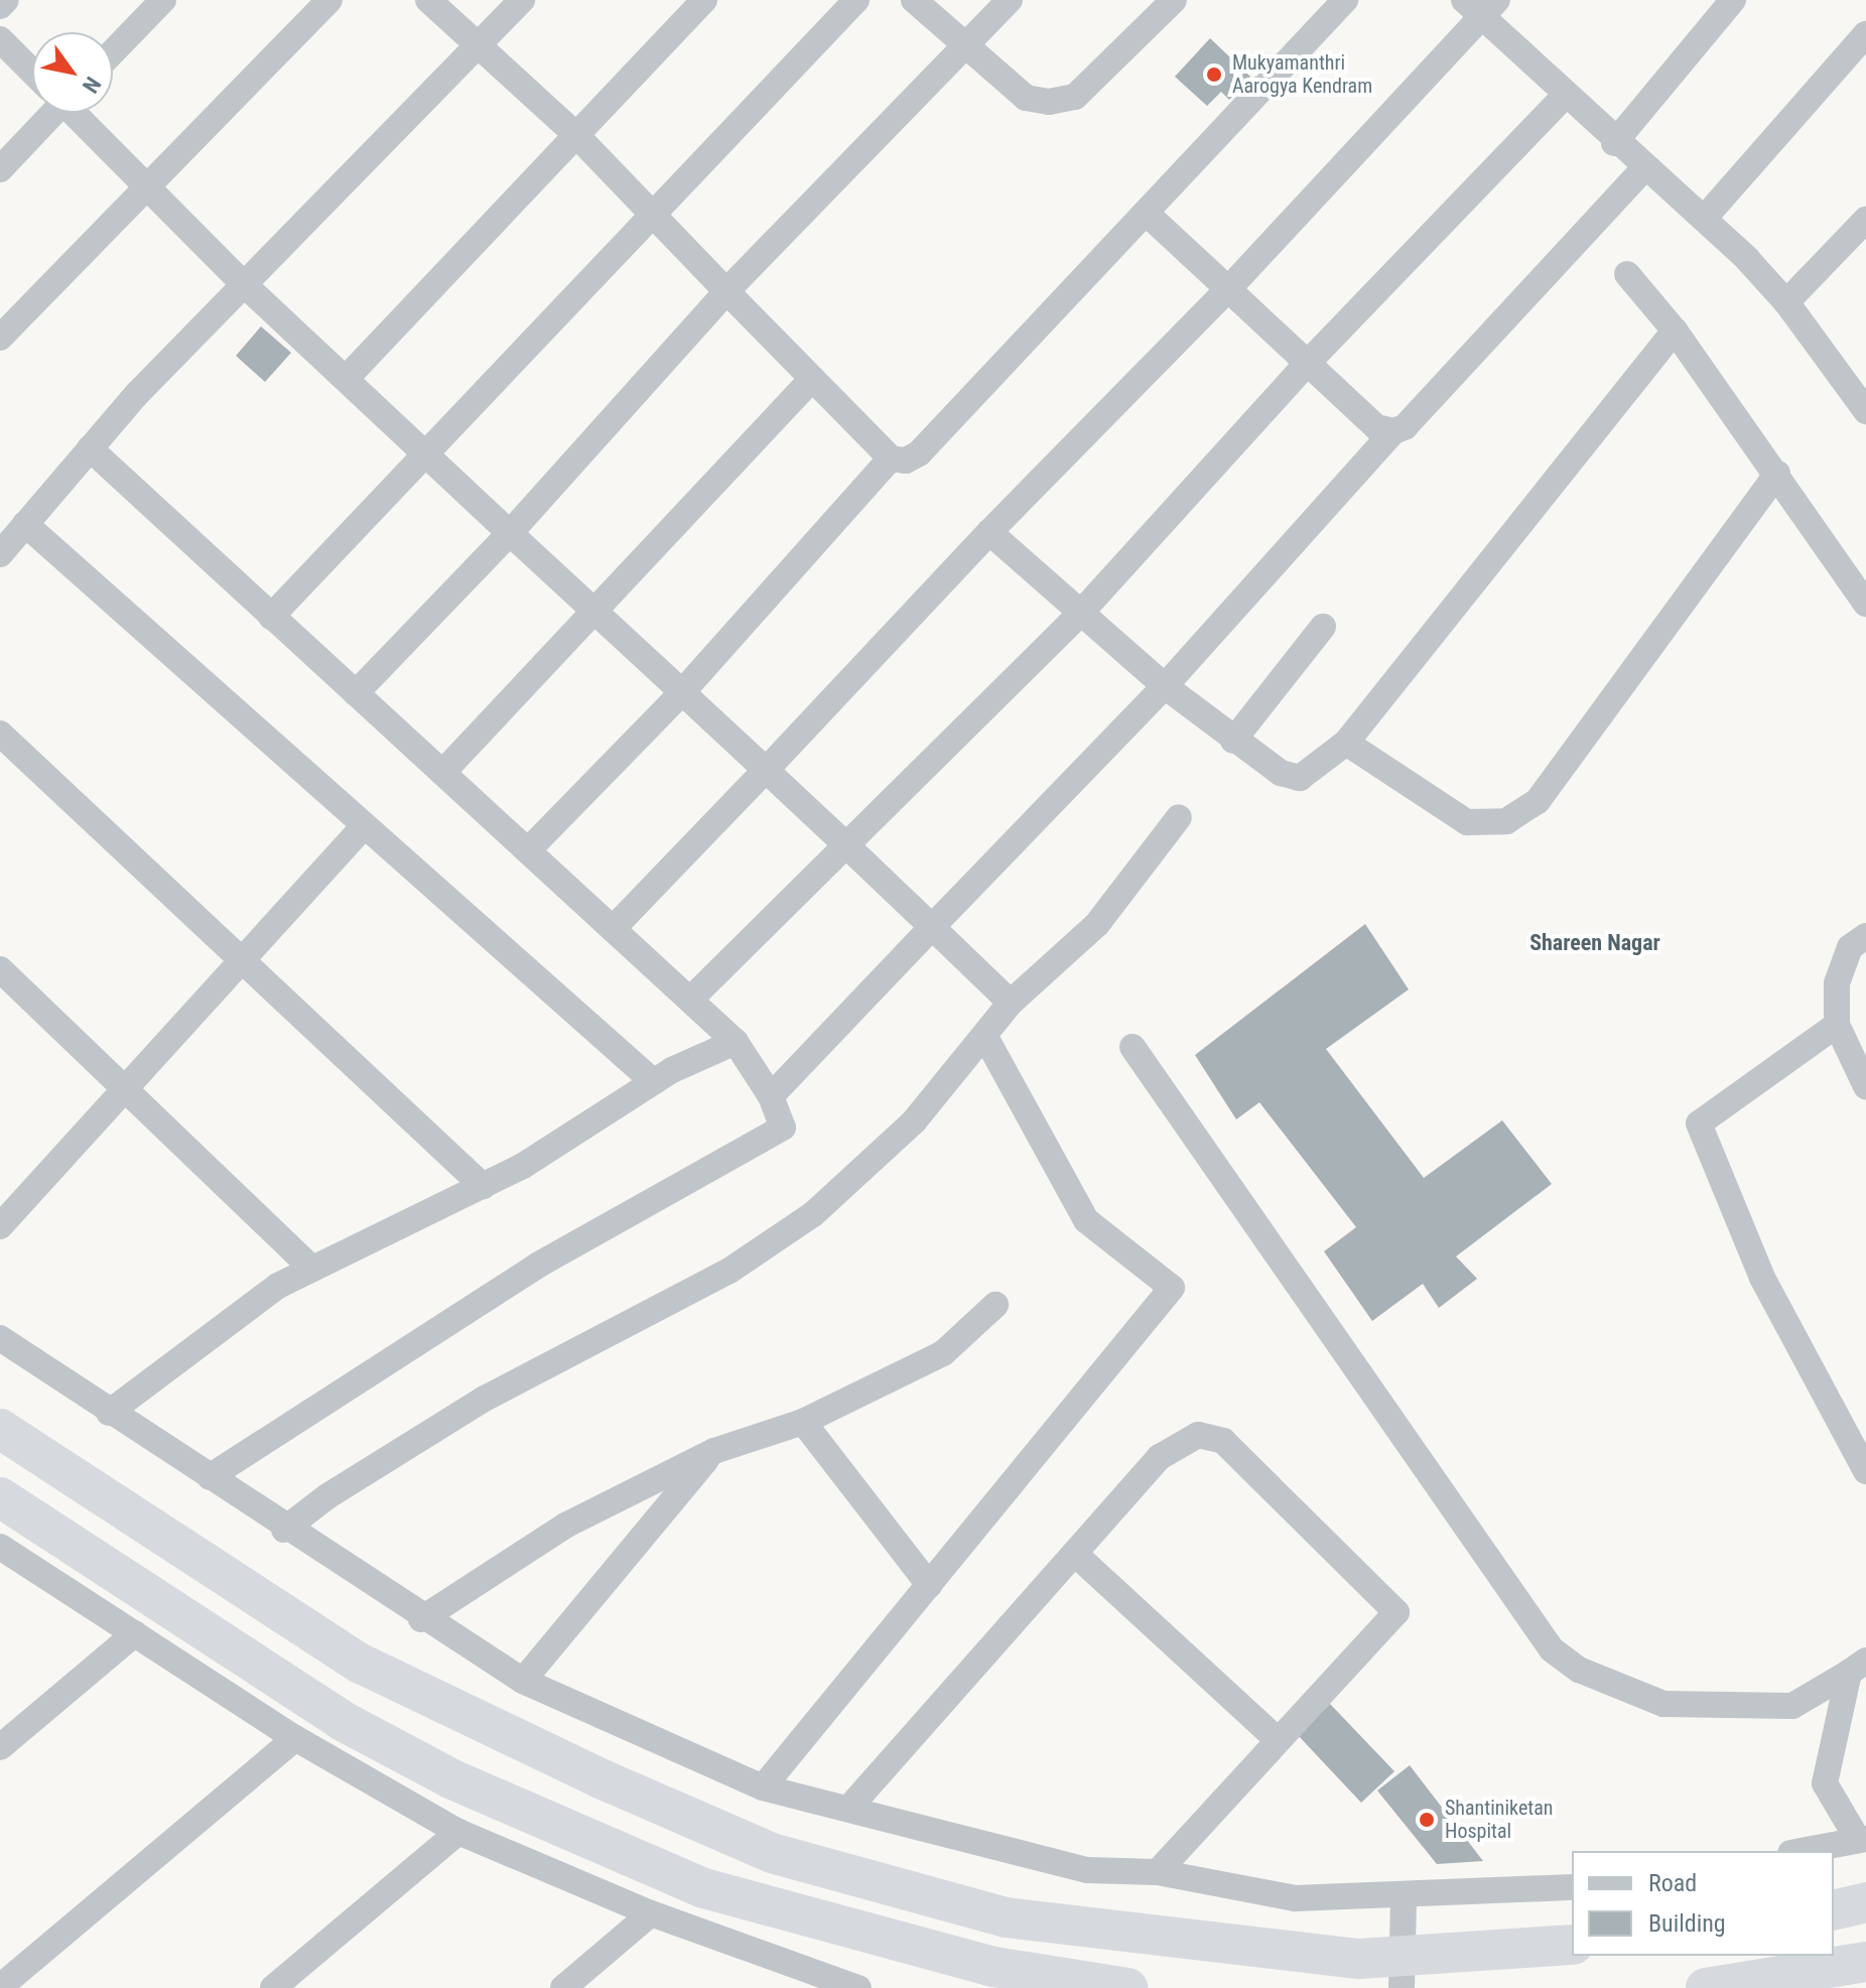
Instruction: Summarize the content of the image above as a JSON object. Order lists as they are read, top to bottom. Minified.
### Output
{"districts":["Shareen Nagar"],"places":["Mukyamanthri Aarogya Kendram","Shantiniketan Hospital"],"legend":["Road","Building"],"north":"bottom right"}
